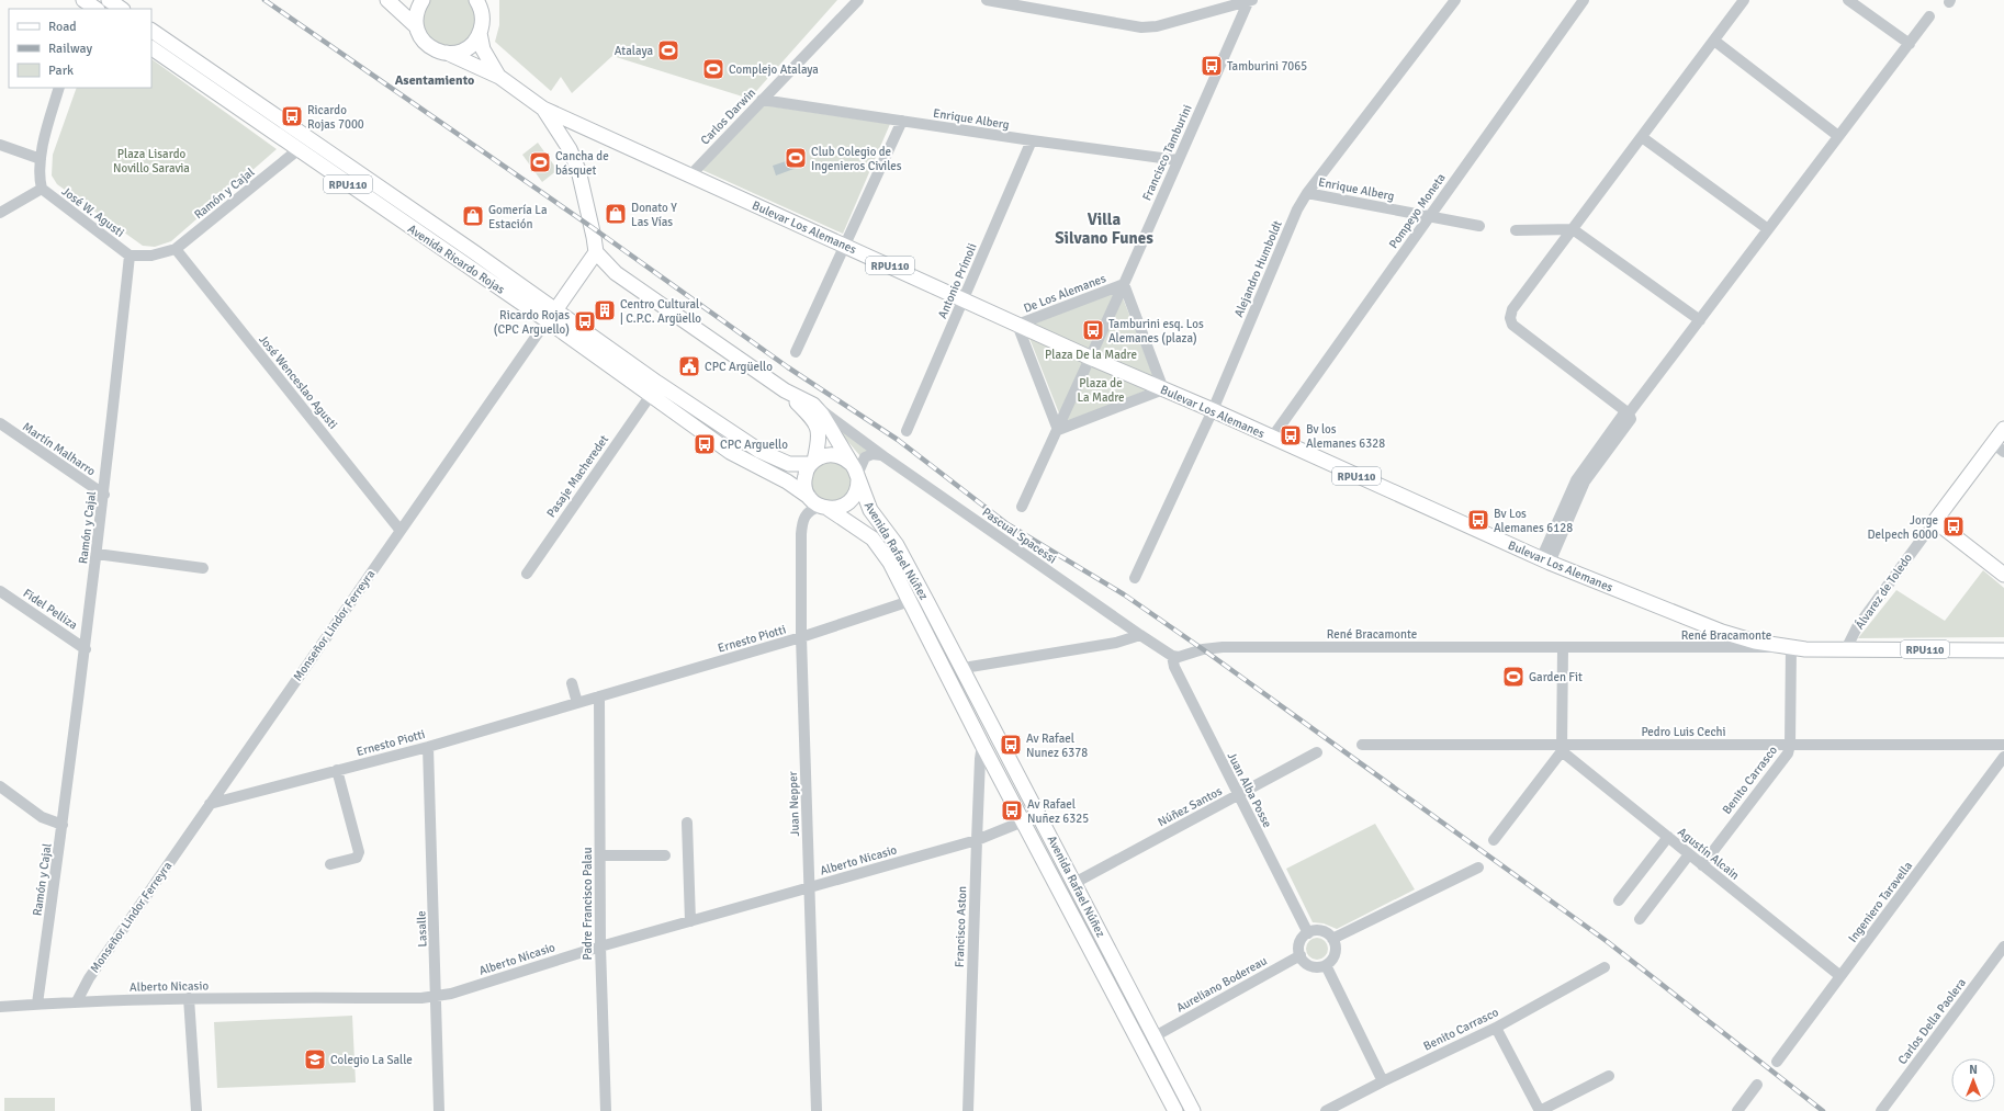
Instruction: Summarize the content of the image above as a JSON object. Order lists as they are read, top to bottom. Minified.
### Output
{"streets":{"main road":["RPU110","Bulevar Los Alemanes","Avenida Ricardo Rojas","Avenida Rafael Núñez","Álvarez de Toledo","Monseñor Lindor Ferreyra"],"street":["Carlos Darwin","Enrique Alberg","Francisco Tamburini","Ramón y Cajal","Pompeyo Moneta","José W. Agusti","Alejandro Humboldt","Antonio Prímoli","De Los Alemanes","José Wenceslao Agusti","Martín Malharro","Pasaje Macheredet","Pascual Spacessi","Fidel Pelliza","René Bracamonte","Ernesto Piotti","Pedro Luis Cechi","Benito Carrasco","Juan Alba Posse","Juan Nepper","Núñez Santos","Agustín Alcain","Alberto Nicasio","Ingeniero Taravella","Padre Francisco Palau","Francisco Aston","Lasalle","Aureliano Bodereau","Carlos Della Paolera"]},"crossings":[["Carlos Darwin","Enrique Alberg"],["Carlos Darwin","Bulevar Los Alemanes"],["Enrique Alberg","Francisco Tamburini"],["Enrique Alberg","Pompeyo Moneta"],["Enrique Alberg","Alejandro Humboldt"],["Enrique Alberg","Antonio Prímoli"],["Francisco Tamburini","Bulevar Los Alemanes"],["Francisco Tamburini","De Los Alemanes"],["RPU110","Avenida Ricardo Rojas"],["RPU110","Avenida Rafael Núñez"],["RPU110","Juan Nepper"],["Ramón y Cajal","José W. Agusti"],["Ramón y Cajal","Avenida Ricardo Rojas"],["Ramón y Cajal","José Wenceslao Agusti"],["Ramón y Cajal","Martín Malharro"],["Ramón y Cajal","Fidel Pelliza"],["Ramón y Cajal","Alberto Nicasio"],["Pompeyo Moneta","Bulevar Los Alemanes"],["Bulevar Los Alemanes","Alejandro Humboldt"],["Bulevar Los Alemanes","Antonio Prímoli"],["Bulevar Los Alemanes","De Los Alemanes"],["Bulevar Los Alemanes","Álvarez de Toledo"],["Bulevar Los Alemanes","René Bracamonte"],["Bulevar Los Alemanes","Benito Carrasco"],["Avenida Ricardo Rojas","Pasaje Macheredet"],["Avenida Ricardo Rojas","Avenida Rafael Núñez"],["Avenida Ricardo Rojas","Monseñor Lindor Ferreyra"],["Avenida Ricardo Rojas","Juan Nepper"],["José Wenceslao Agusti","Monseñor Lindor Ferreyra"],["Pascual Spacessi","Avenida Rafael Núñez"],["Avenida Rafael Núñez","Monseñor Lindor Ferreyra"],["Avenida Rafael Núñez","Ernesto Piotti"],["Avenida Rafael Núñez","Juan Nepper"],["Avenida Rafael Núñez","Núñez Santos"],["Avenida Rafael Núñez","Alberto Nicasio"],["Avenida Rafael Núñez","Francisco Aston"],["Avenida Rafael Núñez","Aureliano Bodereau"],["Monseñor Lindor Ferreyra","Ernesto Piotti"],["Monseñor Lindor Ferreyra","Alberto Nicasio"],["René Bracamonte","Benito Carrasco"],["René Bracamonte","Juan Alba Posse"],["Ernesto Piotti","Juan Nepper"],["Ernesto Piotti","Padre Francisco Palau"],["Ernesto Piotti","Lasalle"],["Pedro Luis Cechi","Benito Carrasco"],["Pedro Luis Cechi","Agustín Alcain"],["Benito Carrasco","Agustín Alcain"],["Juan Alba Posse","Núñez Santos"],["Juan Alba Posse","Aureliano Bodereau"],["Juan Nepper","Alberto Nicasio"],["Agustín Alcain","Ingeniero Taravella"],["Alberto Nicasio","Padre Francisco Palau"],["Alberto Nicasio","Francisco Aston"],["Alberto Nicasio","Lasalle"]],"districts":["Asentamiento","Villa Silvano Funes"],"parks":["Plaza Lisardo Novillo Saravia","Plaza De la Madre","Plaza de La Madre"],"places":{"sports":["Atalaya","Complejo Atalaya","Club Colegio de Ingenieros Civiles","Cancha de básquet","Garden Fit"],"bus stop":["Tamburini 7065","Ricardo Rojas 7000","Ricardo Rojas (CPC Arguello)","Tamburini esq. Los Alemanes (plaza)","Bv los Alemanes 6328","CPC Arguello","Bv Los Alemanes 6128","Jorge Delpech 6000","Av Rafael Nunez 6378","Av Rafael Nuñez 6325"],"shop":["Donato Y Las Vías","Gomería La Estación"],"building":["Centro Cultural | C.P.C. Argüello"],"public building":["CPC Argüello"],"school or university":["Colegio La Salle"]},"legend":["Road","Railway","Park"],"north":"top"}
